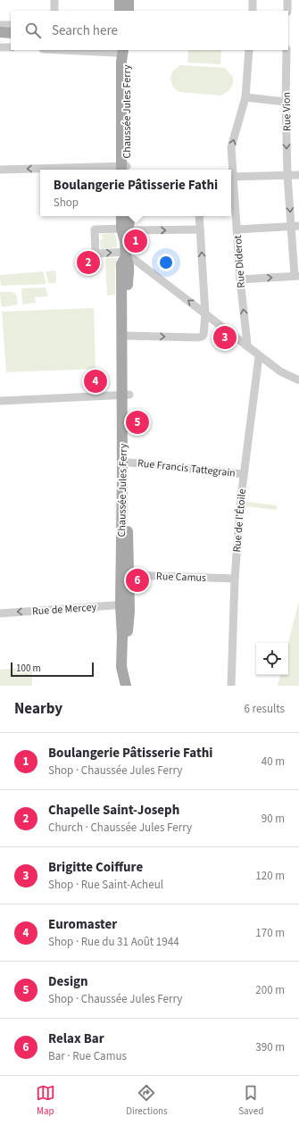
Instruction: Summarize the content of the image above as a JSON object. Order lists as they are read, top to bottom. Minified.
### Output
{"streets":{"main road":["Chaussée Jules Ferry"],"street":["Rue Vion","Rue Diderot","Rue Francis Tattegrain","Rue de l'Étoile","Rue Camus","Rue de Mercey"]},"crossings":[["Chaussée Jules Ferry","Rue Francis Tattegrain"],["Chaussée Jules Ferry","Rue Camus"],["Chaussée Jules Ferry","Rue de Mercey"],["Rue Francis Tattegrain","Rue de l'Étoile"],["Rue de l'Étoile","Rue Camus"]],"one_way":["Rue Vion","Rue Diderot","Rue de Mercey"],"scale_bar":"100 m","page":{"search":"Search here","popup":["Boulangerie Pâtisserie Fathi","Shop"],"pins":["1","2","3","4","5","6"],"scale":"100 m","heading":["Nearby","6 results"],"list":[{"mark":"1","name":"Boulangerie Pâtisserie Fathi","note":"Shop · Chaussée Jules Ferry","value":"40 m"},{"mark":"2","name":"Chapelle Saint-Joseph","note":"Church · Chaussée Jules Ferry","value":"90 m"},{"mark":"3","name":"Brigitte Coiffure","note":"Shop · Rue Saint-Acheul","value":"120 m"},{"mark":"4","name":"Euromaster","note":"Shop · Rue du 31 Août 1944","value":"170 m"},{"mark":"5","name":"Design","note":"Shop · Chaussée Jules Ferry","value":"200 m"},{"mark":"6","name":"Relax Bar","note":"Bar · Rue Camus","value":"390 m"}],"nav":["Map","Directions","Saved"]}}
